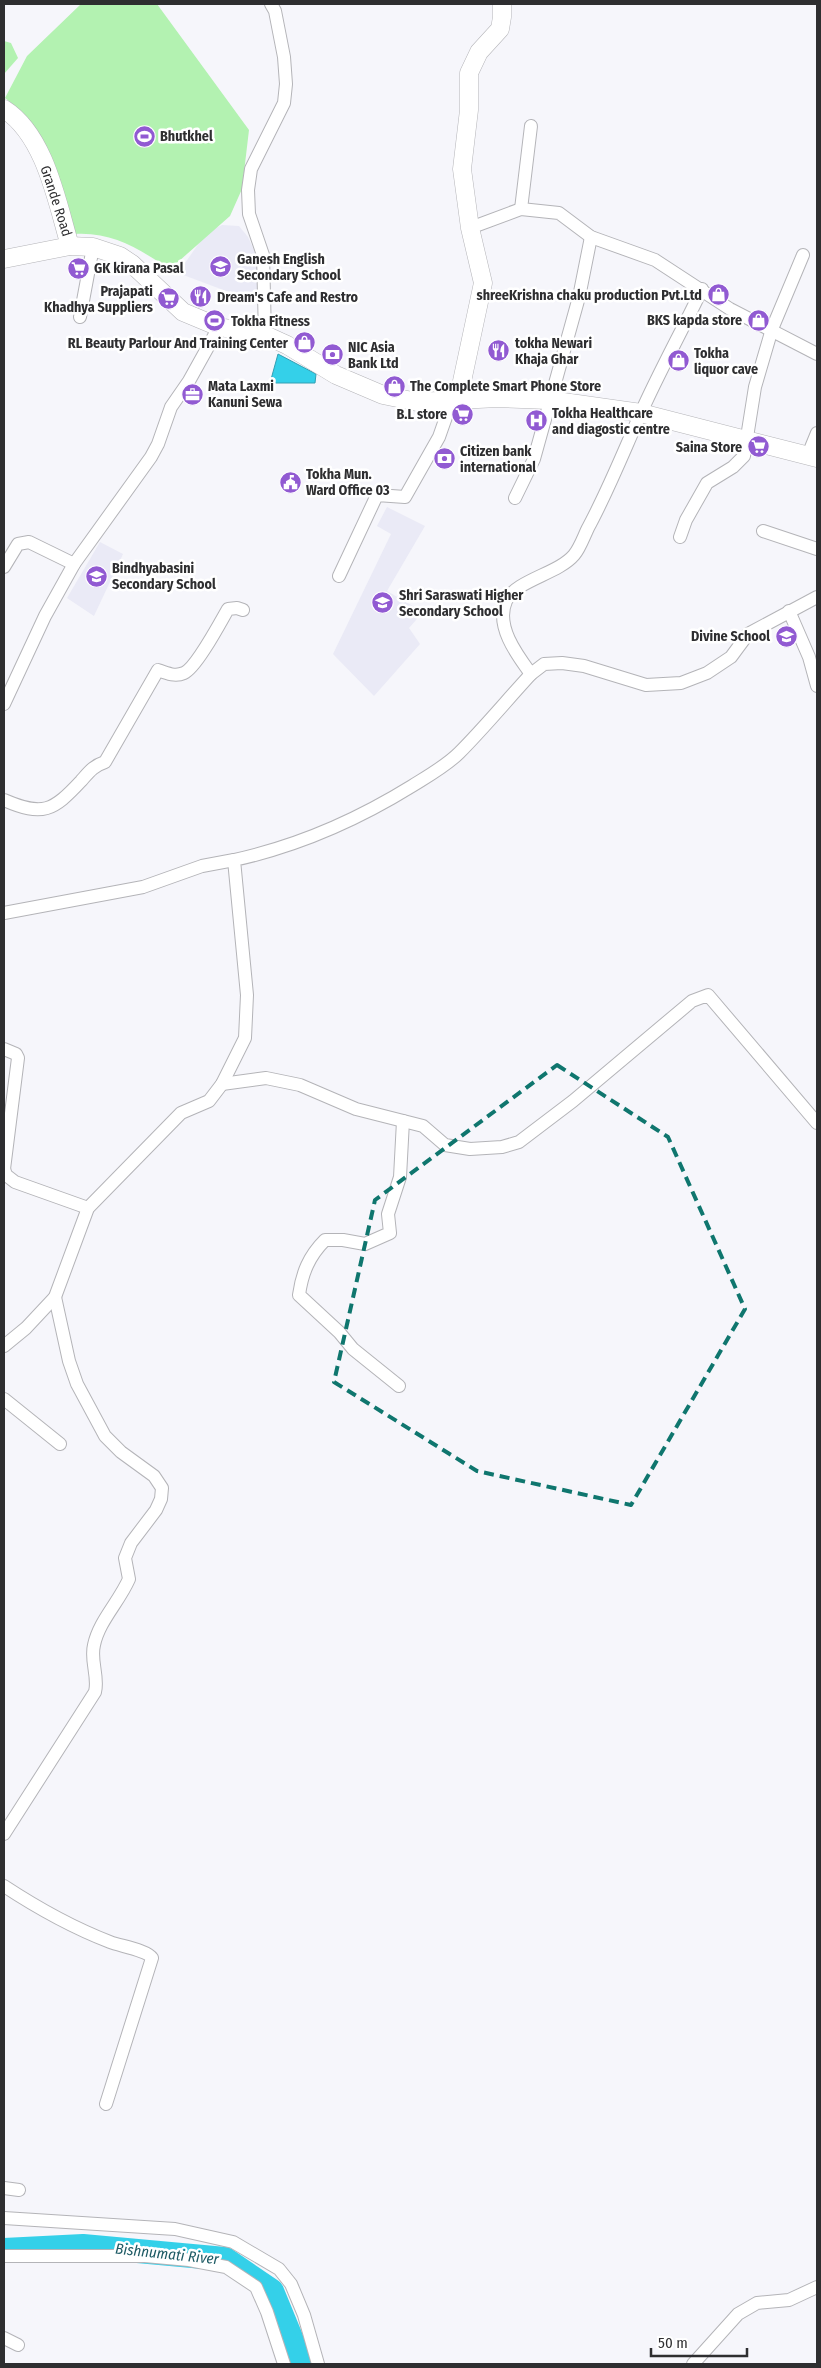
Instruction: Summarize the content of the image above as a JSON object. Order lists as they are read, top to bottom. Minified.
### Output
{"streets":{"main road":["Grande Road"]},"water":["Bishnumati River"],"places":{"sports":["Bhutkhel","Tokha Fitness"],"school or university":["Ganesh English Secondary School","Bindhyabasini Secondary School","Shri Saraswati Higher Secondary School","Divine School"],"supermarket":["GK kirana Pasal","Prajapati Khadhya Suppliers","B.L store","Saina Store"],"shop":["shreeKrishna chaku production Pvt.Ltd","BKS kapda store","RL Beauty Parlour And Training Center","Tokha liquor cave","The Complete Smart Phone Store"],"restaurant":["Dream's Cafe and Restro","tokha Newari Khaja Ghar"],"bank":["NIC Asia Bank Ltd","Citizen bank international"],"office":["Mata Laxmi Kanuni Sewa"],"hospital":["Tokha Healthcare and diagostic centre"],"public building":["Tokha Mun. Ward Office 03"]},"scale_bar":"50 m"}
